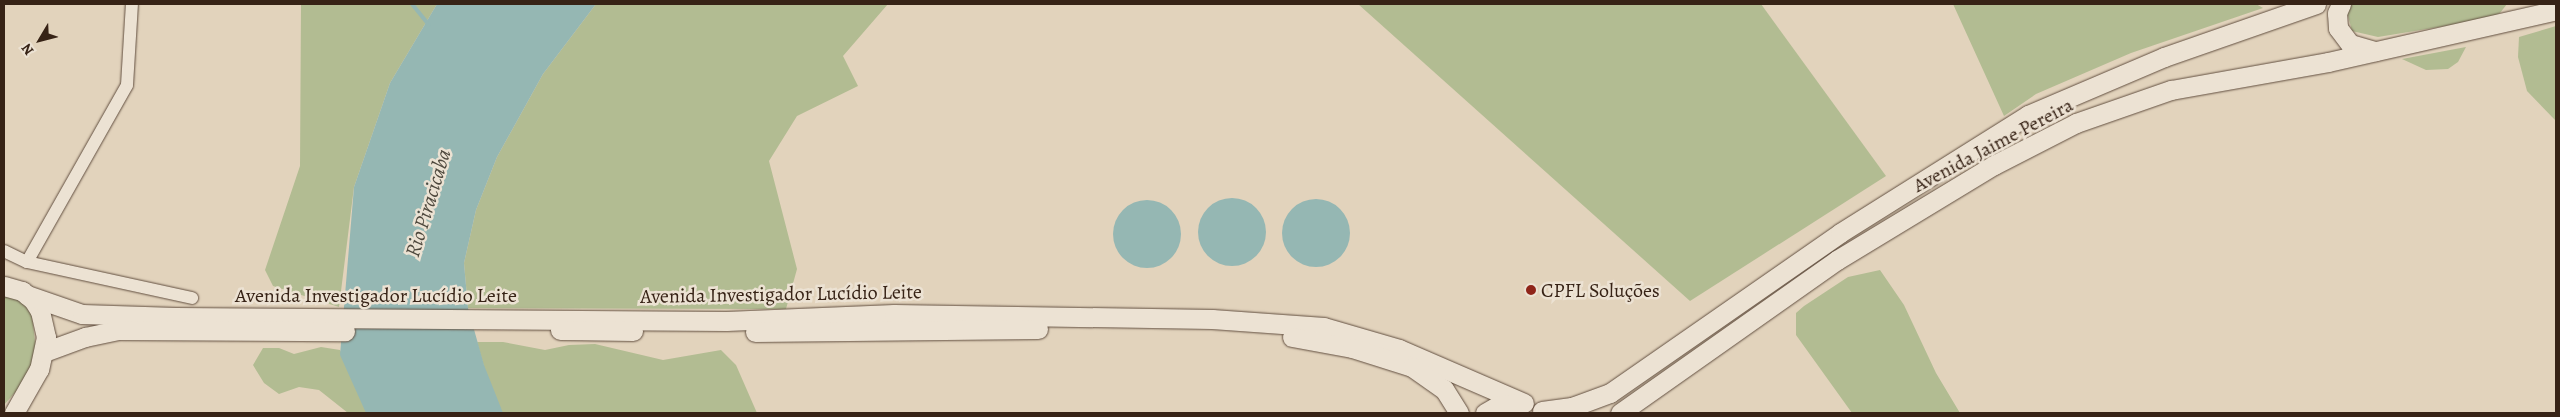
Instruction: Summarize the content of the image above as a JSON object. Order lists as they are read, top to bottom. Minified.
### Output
{"streets":{"main road":["Avenida Jaime Pereira","Avenida Investigador Lucídio Leite"]},"crossings":[["Avenida Jaime Pereira","Avenida Investigador Lucídio Leite"]],"water":["Rio Piracicaba"],"places":["CPFL Soluções"],"north":"bottom left"}
